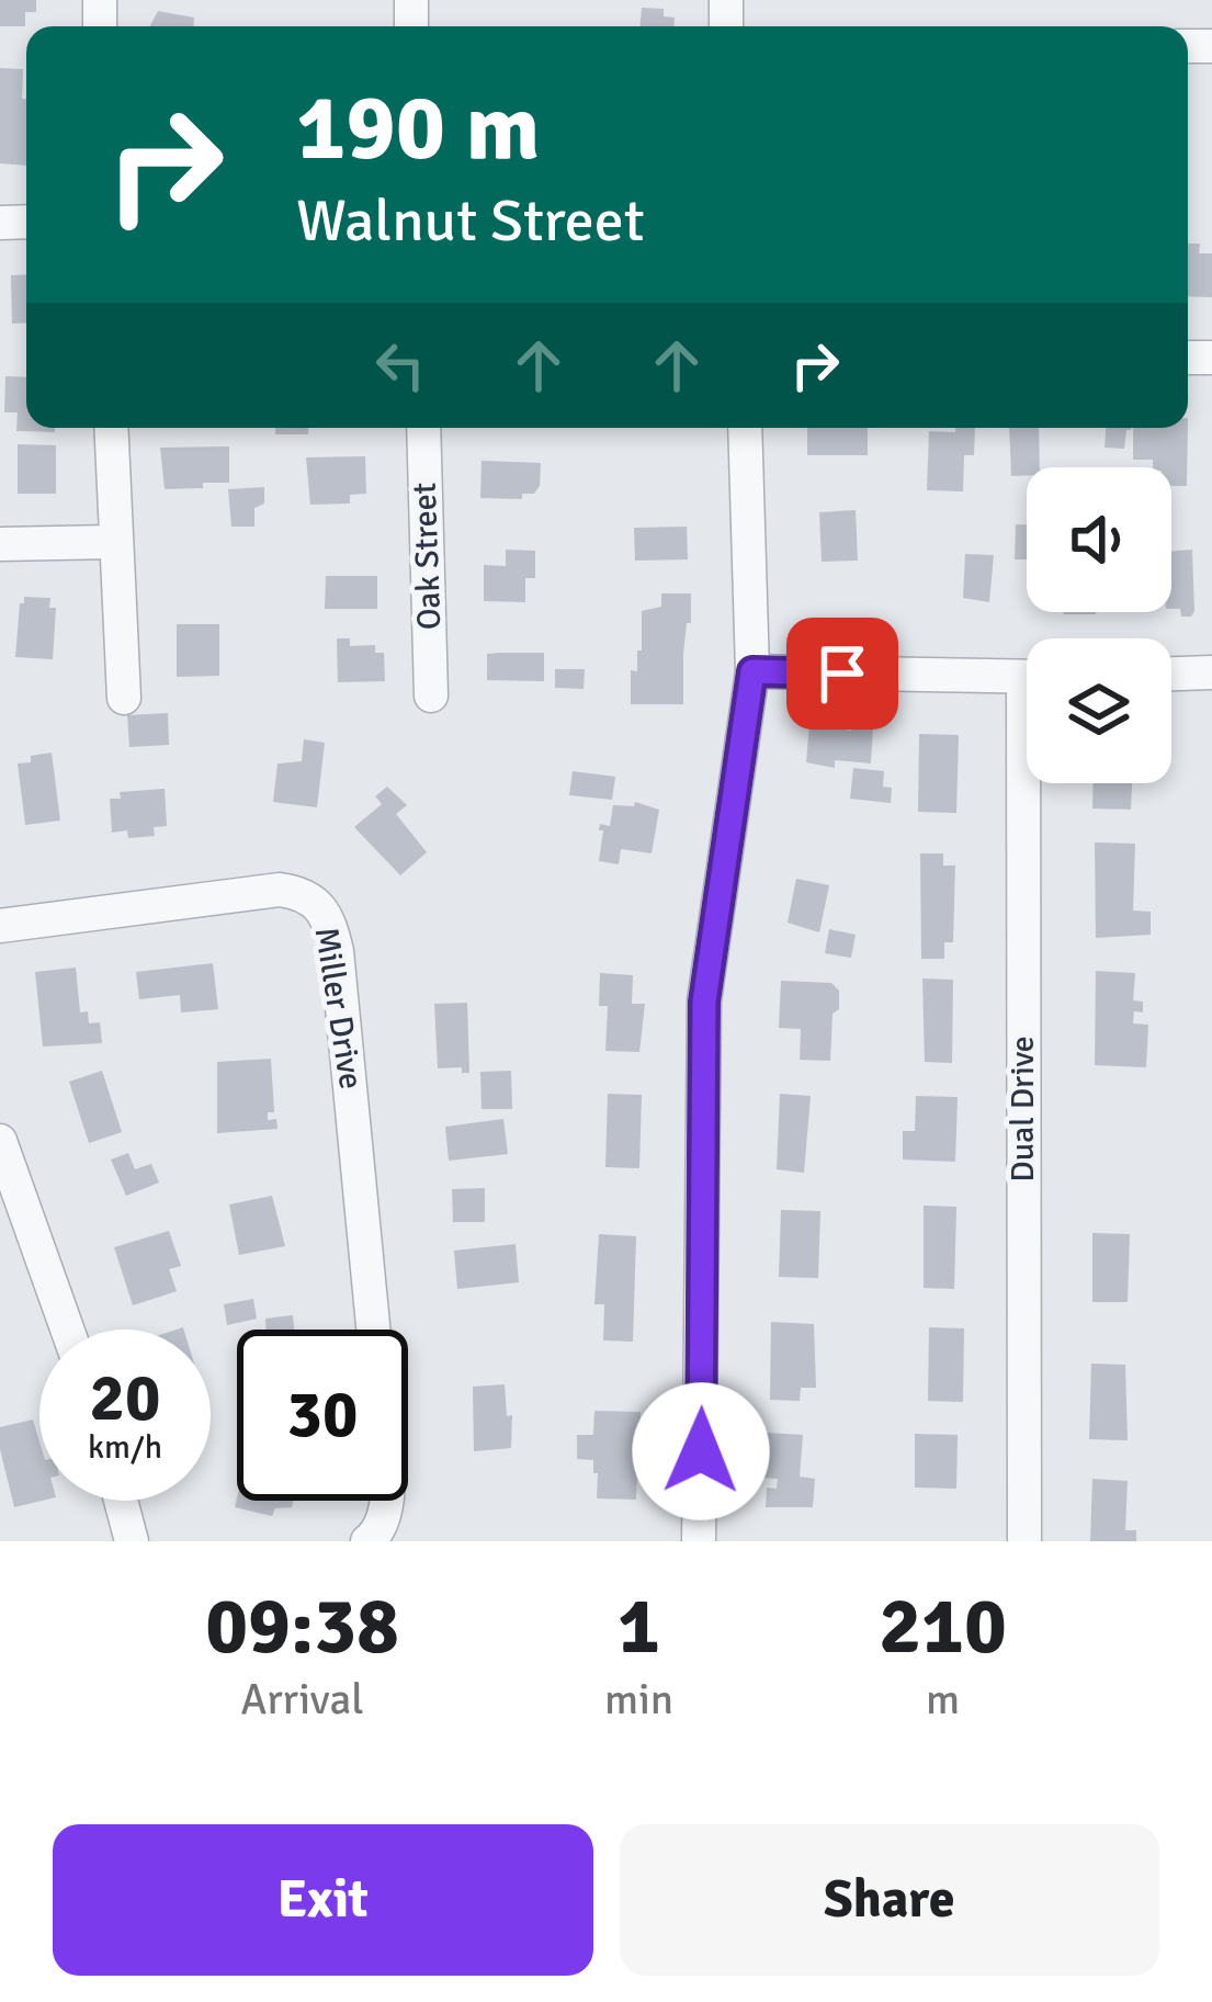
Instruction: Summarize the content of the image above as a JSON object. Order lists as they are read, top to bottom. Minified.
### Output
{"streets":{"street":["Oak Street","Miller Drive","Dual Drive"]},"page":{"turn":["190 m","Walnut Street"],"speed":"20 km/h","limit":"30","eta":["09:38","Arrival","1","min","210","m"],"buttons":["Exit","Share"]}}
